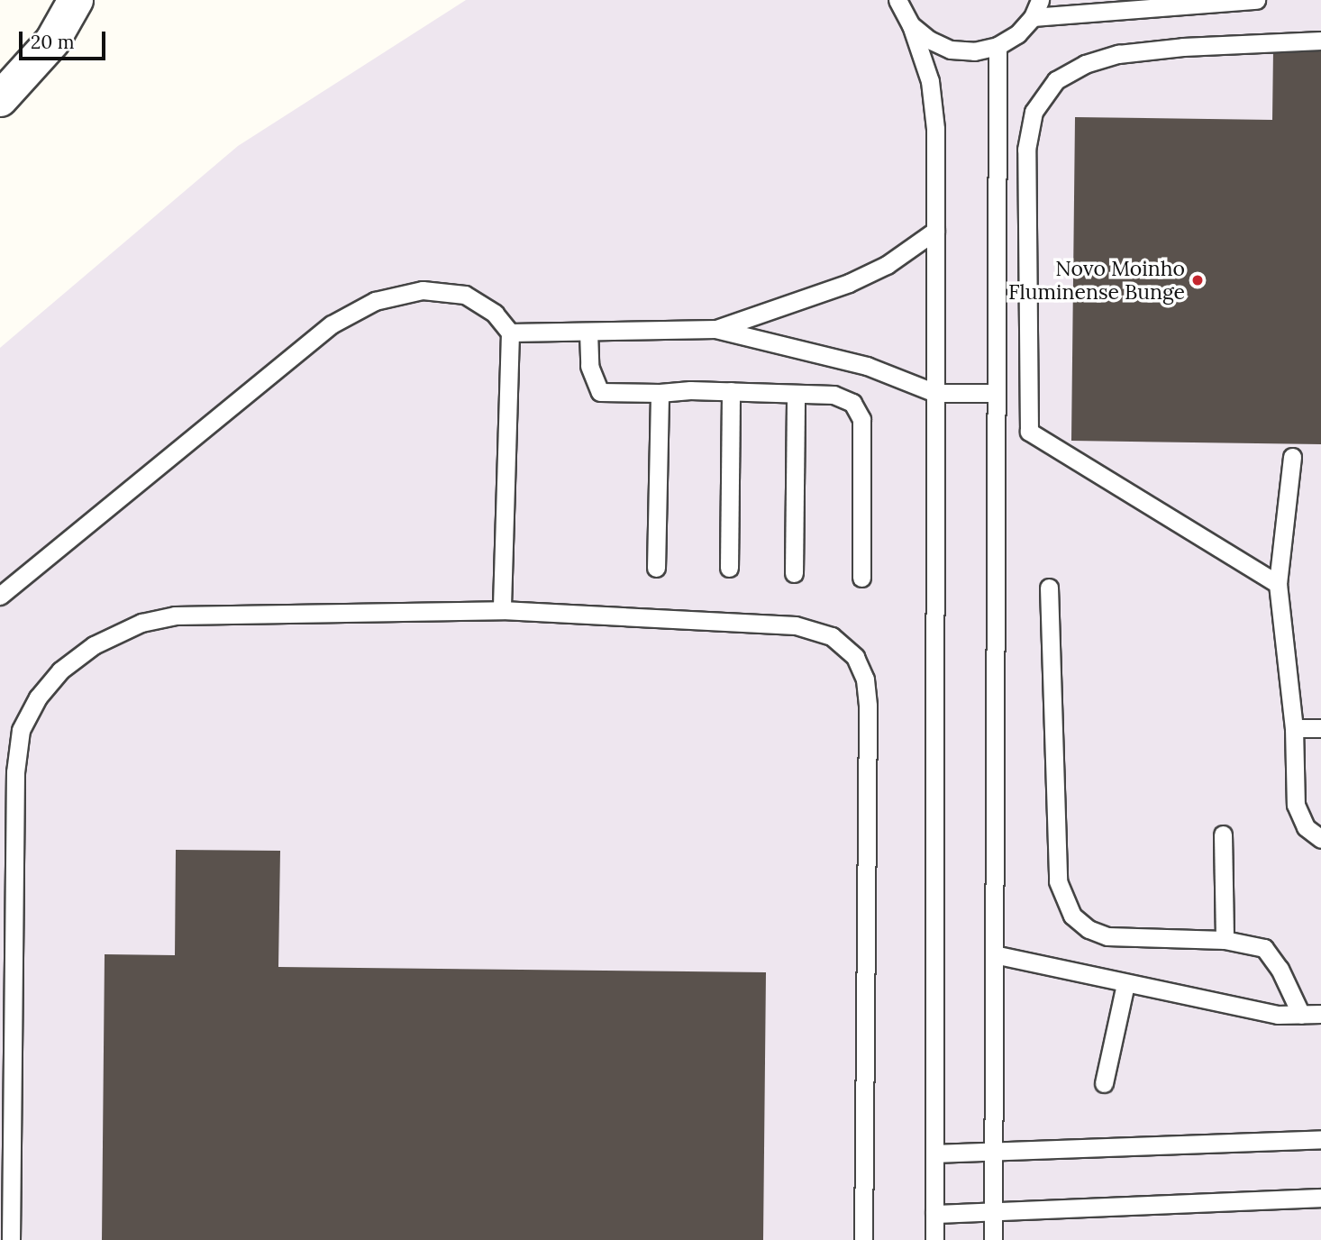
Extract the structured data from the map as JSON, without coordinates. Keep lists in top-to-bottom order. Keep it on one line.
{"places":["Novo Moinho Fluminense Bunge"],"scale_bar":"20 m"}
